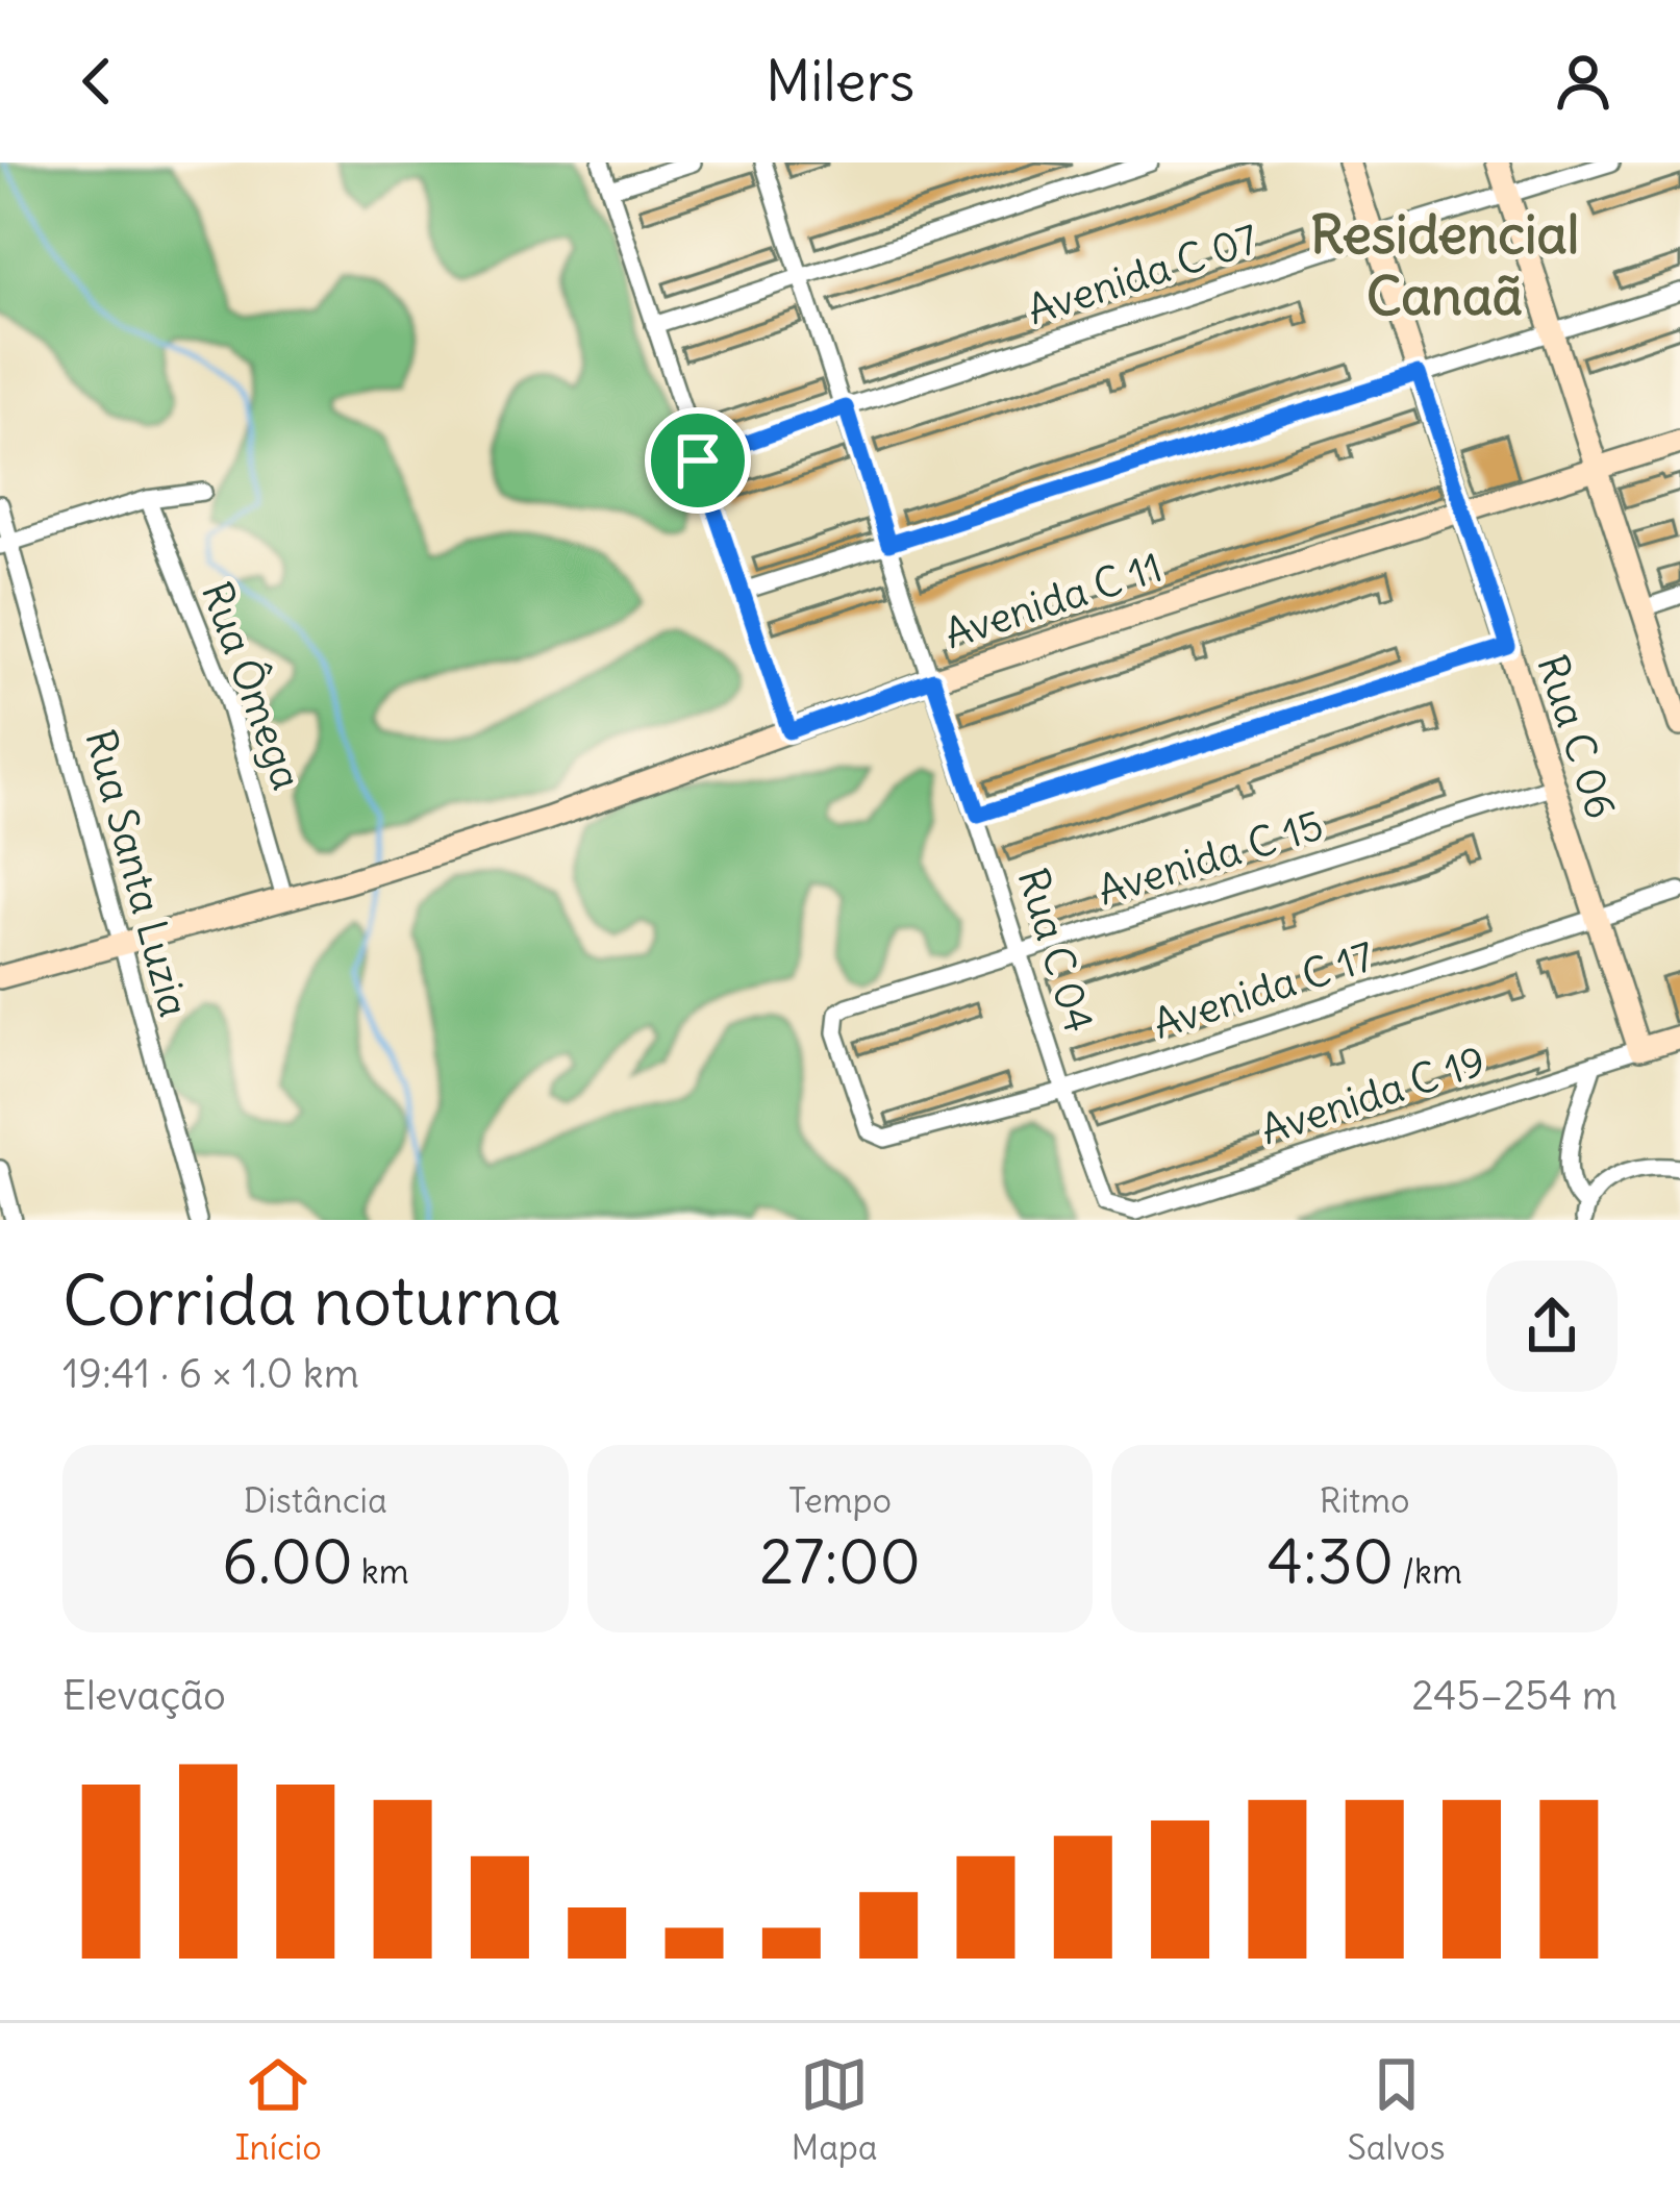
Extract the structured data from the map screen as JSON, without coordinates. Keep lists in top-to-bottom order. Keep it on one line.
{"streets":{"street":["Avenida C 07","Avenida C 11","Rua Ômega","Rua C 06","Avenida C 15","Rua Santa Luzia","Rua C 04","Avenida C 17","Avenida C 19"]},"crossings":[["Avenida C 07","Rua C 06"],["Avenida C 07","Rua C 04"],["Avenida C 11","Rua Ômega"],["Avenida C 11","Rua C 06"],["Avenida C 11","Rua Santa Luzia"],["Avenida C 11","Rua C 04"],["Rua C 06","Avenida C 15"],["Rua C 06","Avenida C 17"],["Rua C 06","Avenida C 19"],["Avenida C 15","Rua C 04"],["Avenida C 15","Avenida C 17"],["Rua C 04","Avenida C 17"],["Rua C 04","Avenida C 19"]],"districts":["Residencial Canaã"],"page":{"header":"Milers","heading":["Corrida noturna","19:41 · 6 × 1.0 km"],"stats":[["Distância","6.00 km"],["Tempo","27:00"],["Ritmo","4:30 /km"]],"chart":["Elevação","245–254 m"],"tabs":["Início","Mapa","Salvos"]}}
